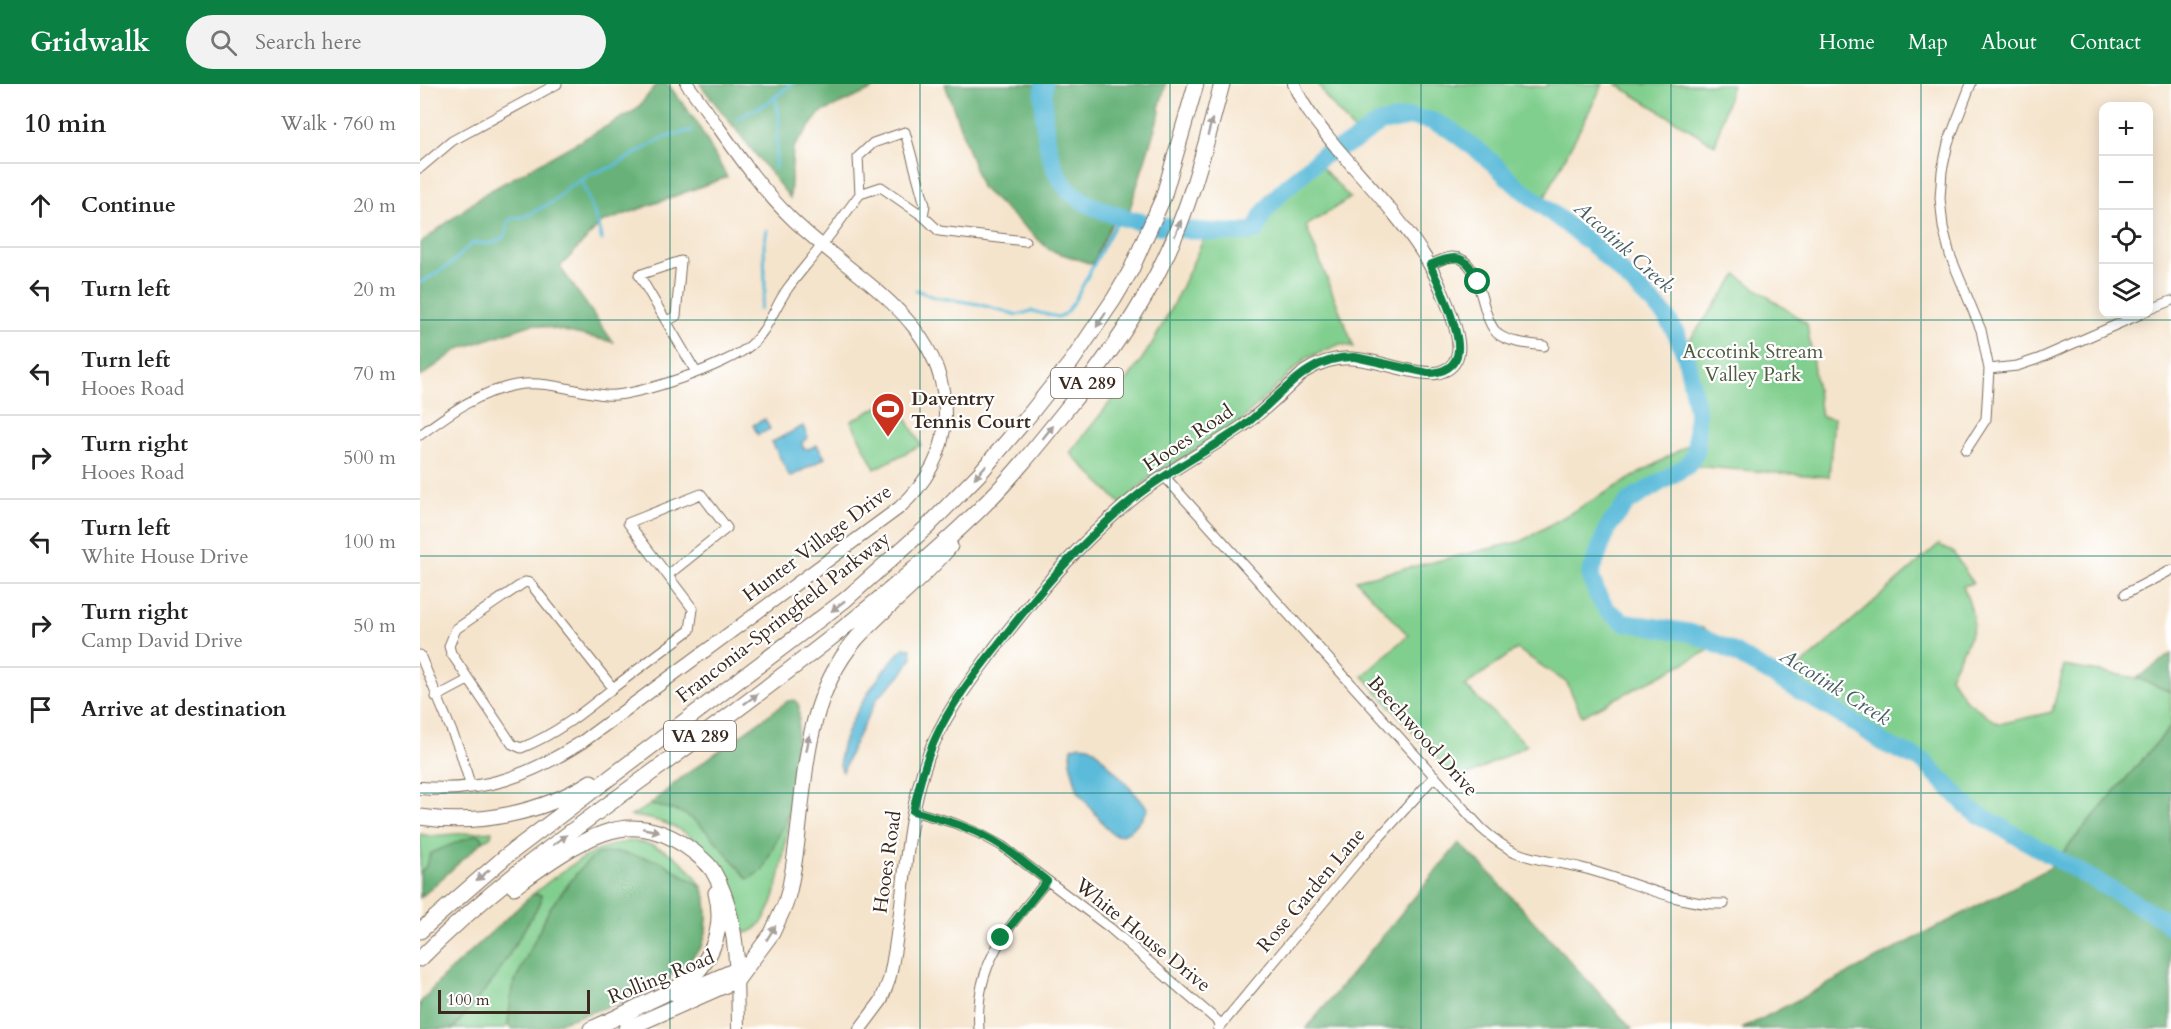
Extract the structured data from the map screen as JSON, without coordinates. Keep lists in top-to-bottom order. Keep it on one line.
{"streets":{"main road":["VA 289","Franconia-Springfield Parkway","Rolling Road"],"street":["Hooes Road","Hunter Village Drive","Beechwood Drive","Rose Garden Lane","White House Drive"]},"crossings":[["Hooes Road","Beechwood Drive"],["Hooes Road","White House Drive"],["Beechwood Drive","Rose Garden Lane"],["Rose Garden Lane","White House Drive"]],"water":["Accotink Creek"],"parks":["Accotink Stream Valley Park"],"places":{"sports":["Daventry Tennis Court"]},"scale_bar":"100 m","page":{"header":"Gridwalk","search":"Search here","nav":["Home","Map","About","Contact"],"heading":["10 min","Walk · 760 m"],"map_buttons":["+","−"],"list":[["Continue","20 m"],["Turn left","20 m"],["Turn left","Hooes Road","70 m"],["Turn right","Hooes Road","500 m"],["Turn left","White House Drive","100 m"],["Turn right","Camp David Drive","50 m"],"Arrive at destination"],"scale":"100 m"}}
